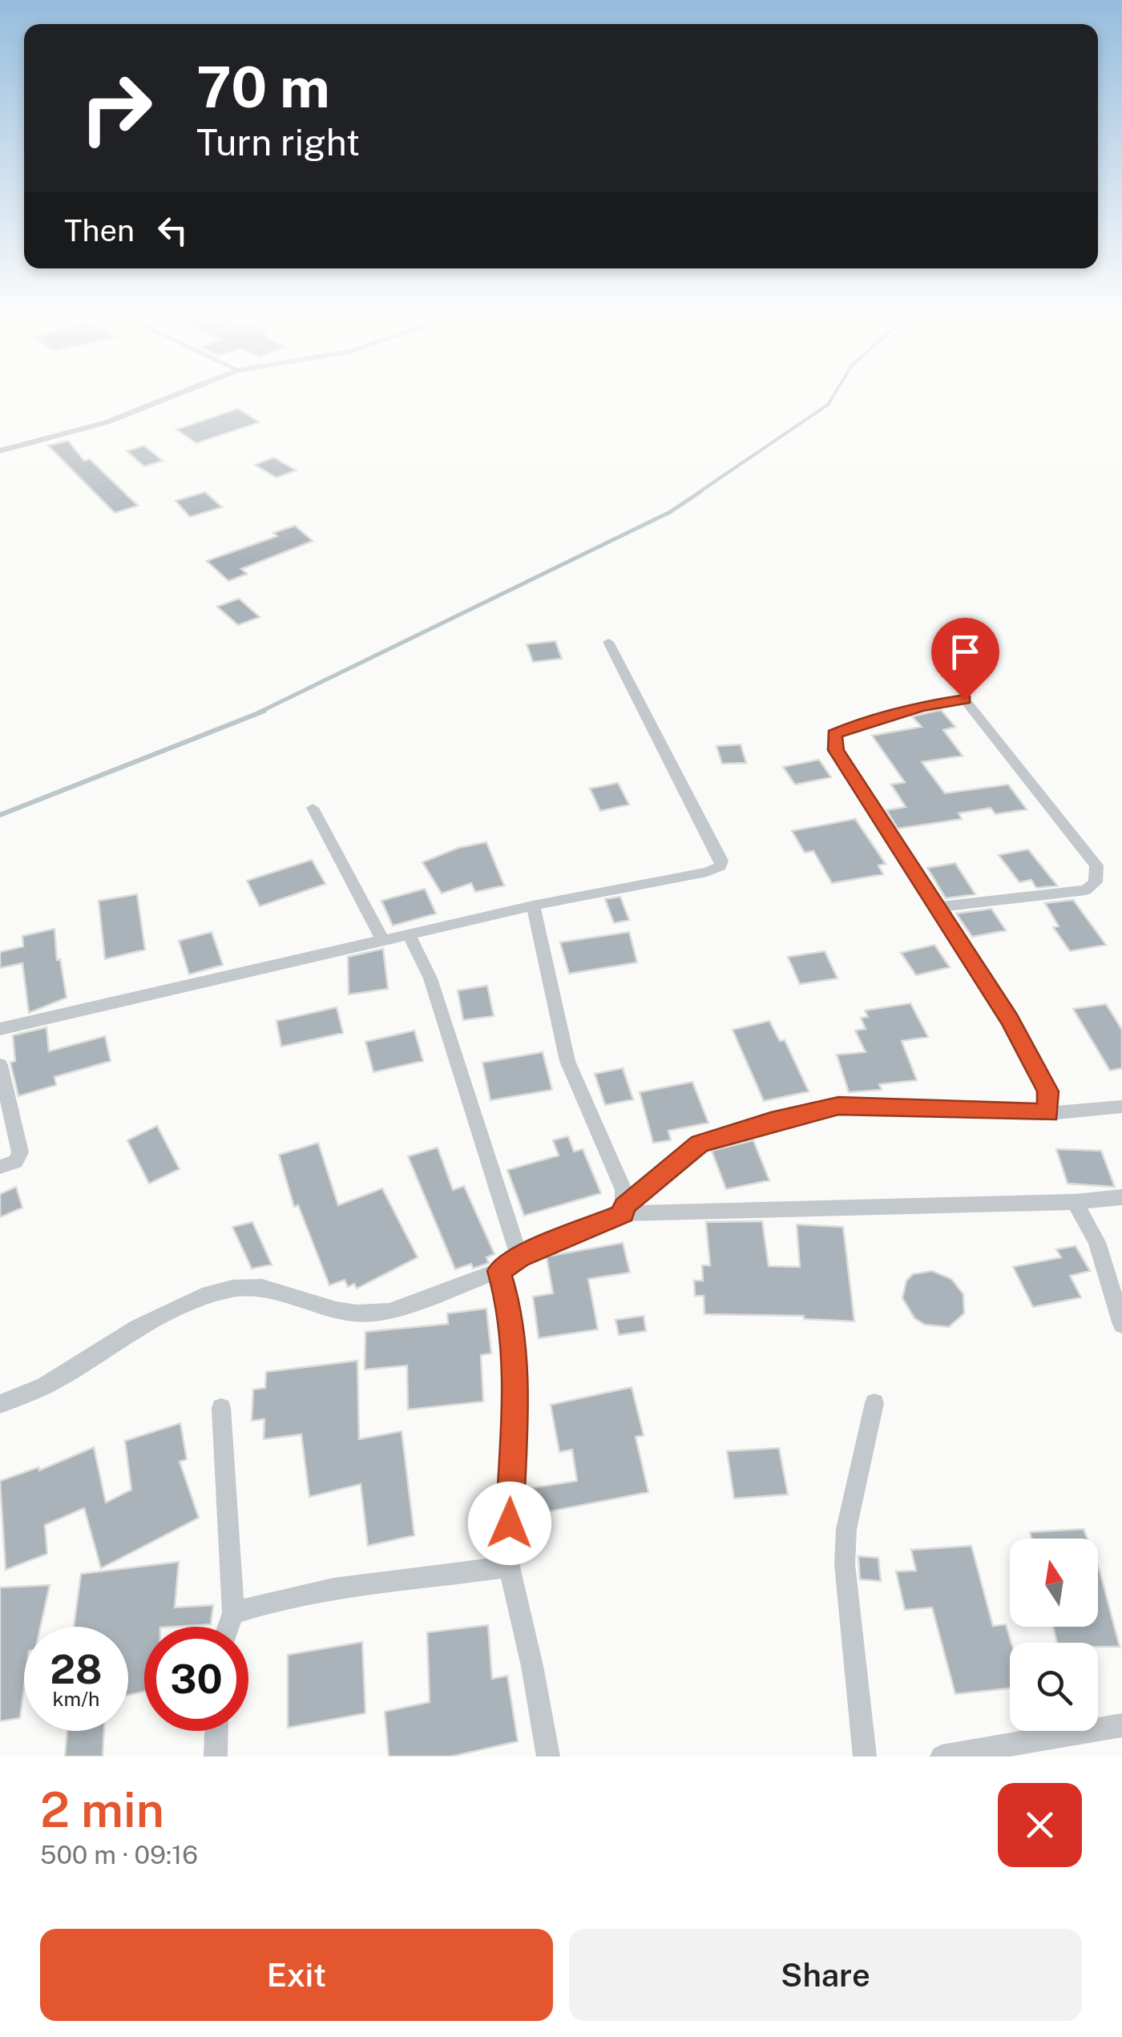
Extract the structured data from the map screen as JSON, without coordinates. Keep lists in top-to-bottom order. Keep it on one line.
{"north":"top","page":{"turn":["70 m","Turn right"],"then":"Then","speed":"28 km/h","limit":"30","heading":["2 min","500 m · 09:16"],"buttons":["Exit","Share"]}}
